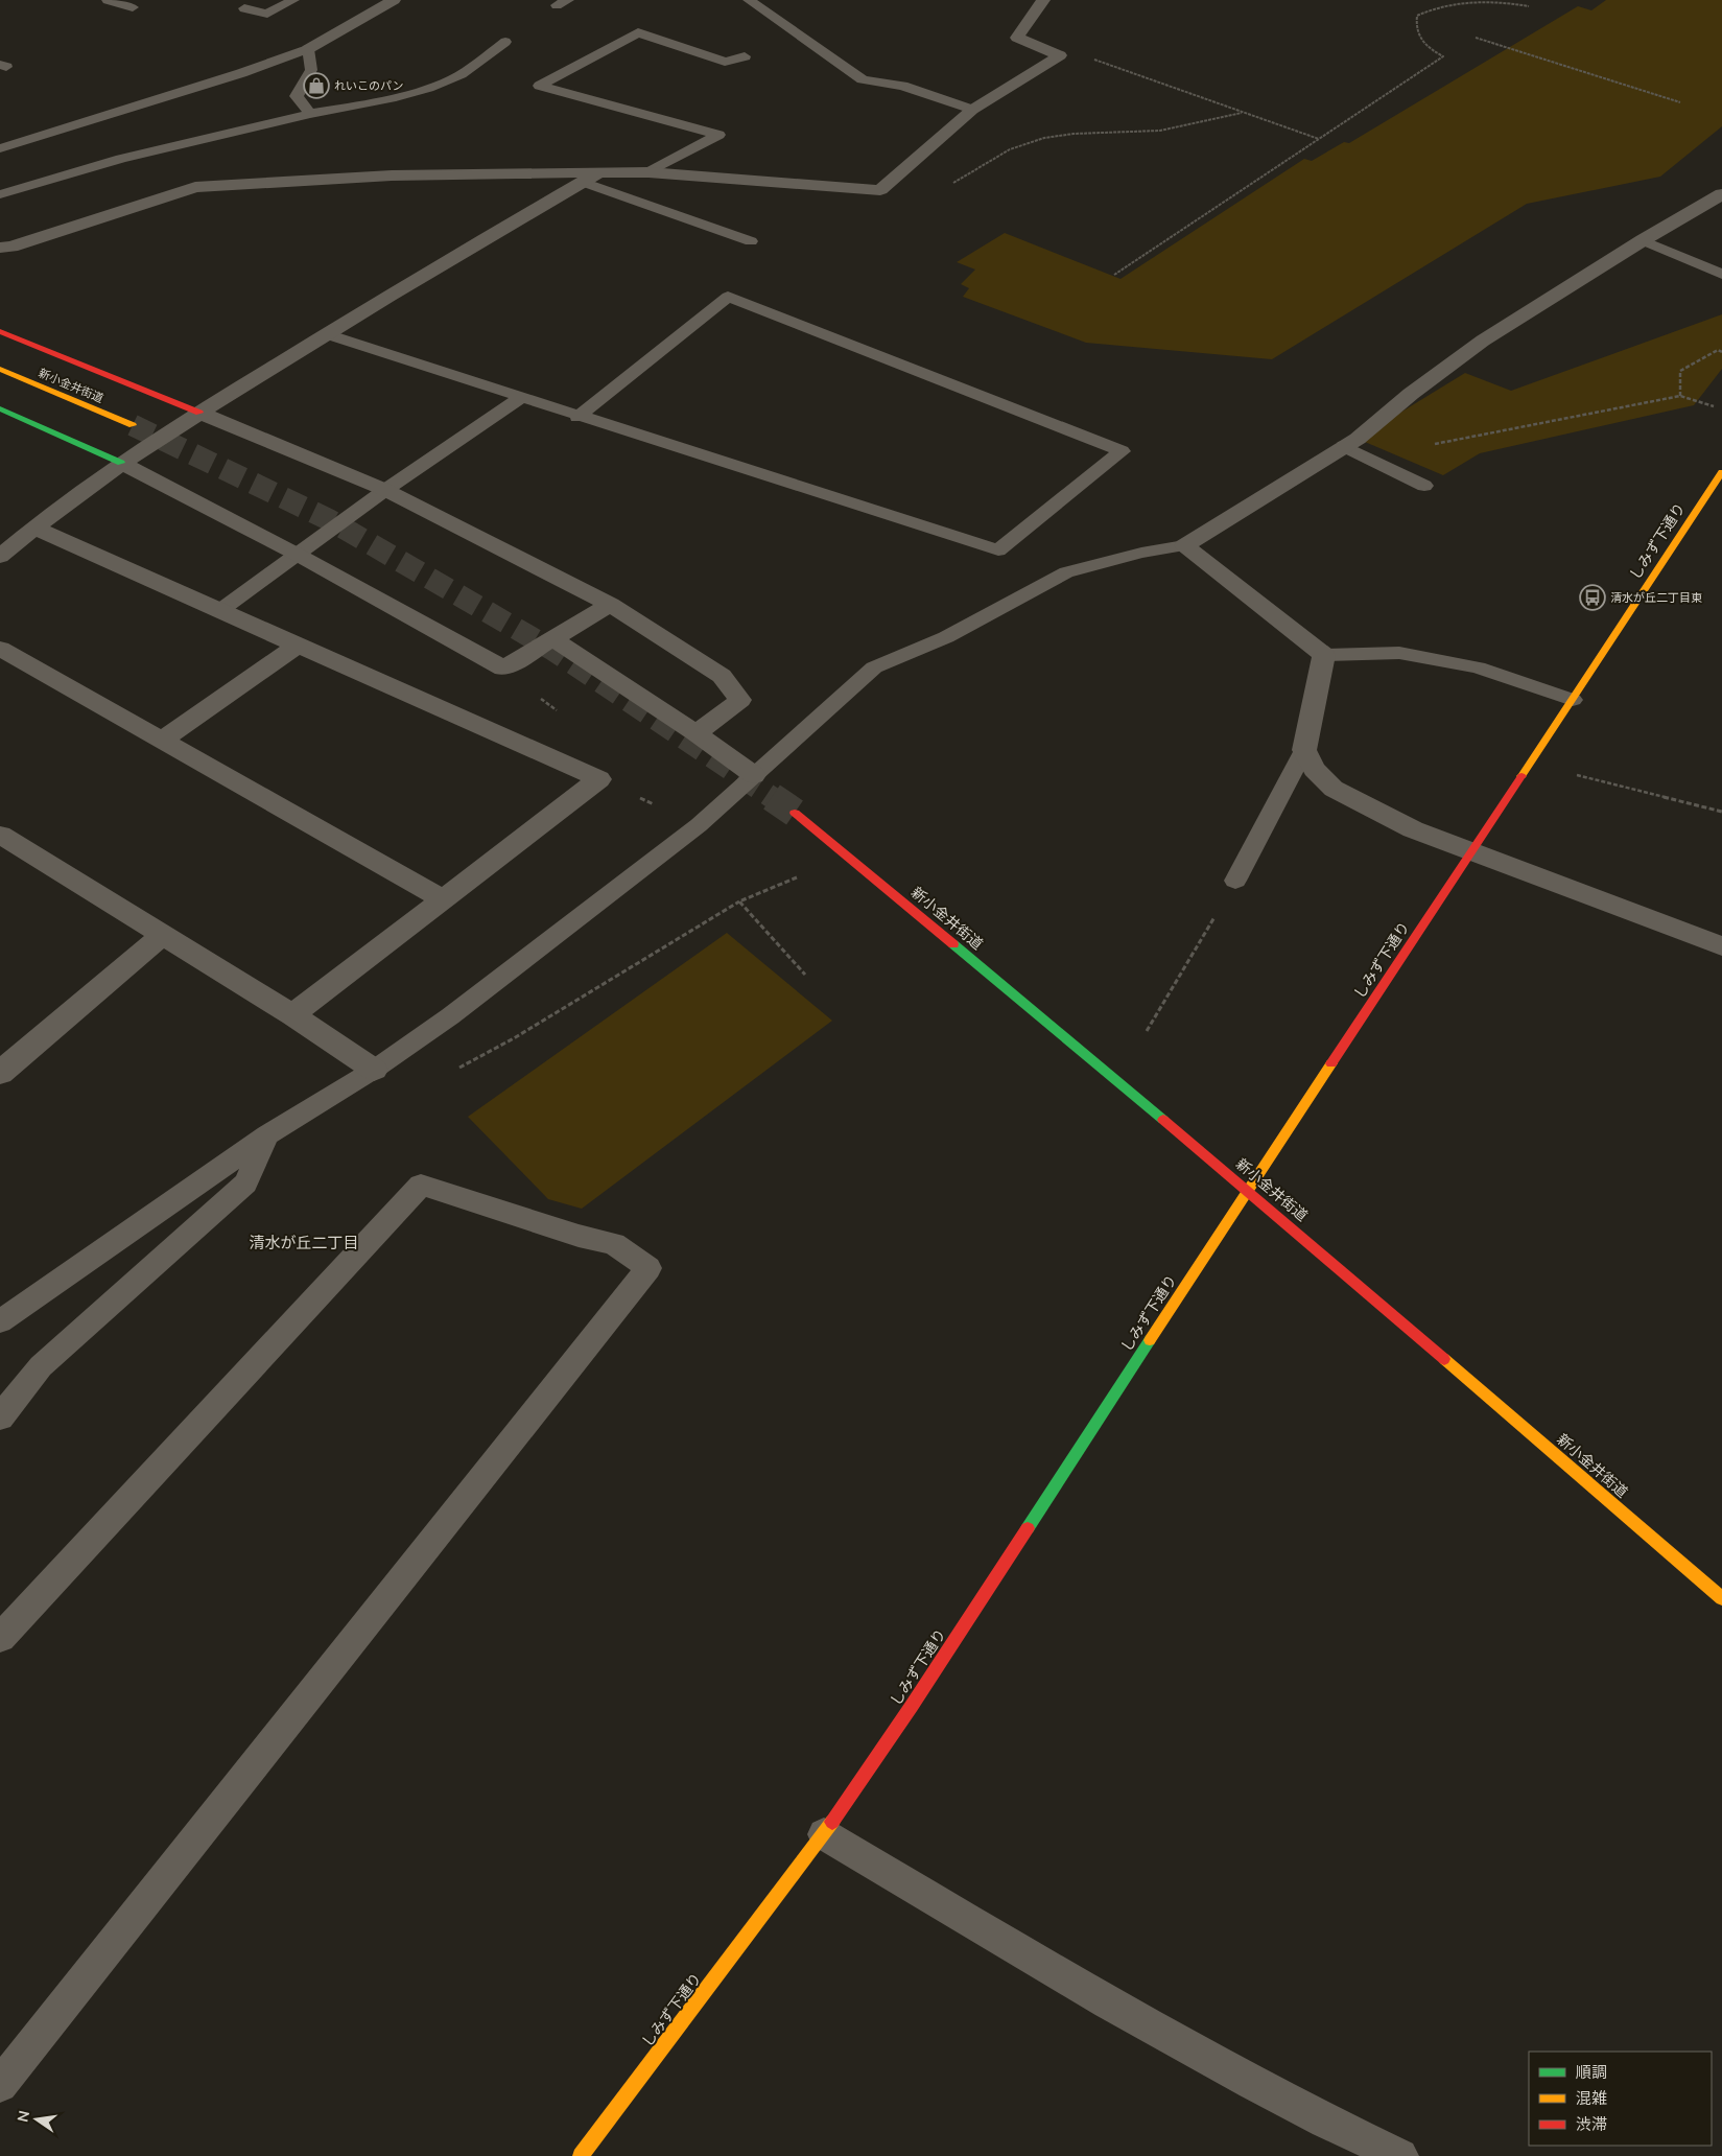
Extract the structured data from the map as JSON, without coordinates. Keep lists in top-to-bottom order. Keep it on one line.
{"streets":{"street":["新小金井街道","しみず下通り"]},"crossings":[["新小金井街道","しみず下通り"]],"districts":["清水が丘二丁目"],"places":{"shop":["れいこのパン"],"bus stop":["清水が丘二丁目東"]},"legend":["順調","混雑","渋滞"],"north":"left"}
